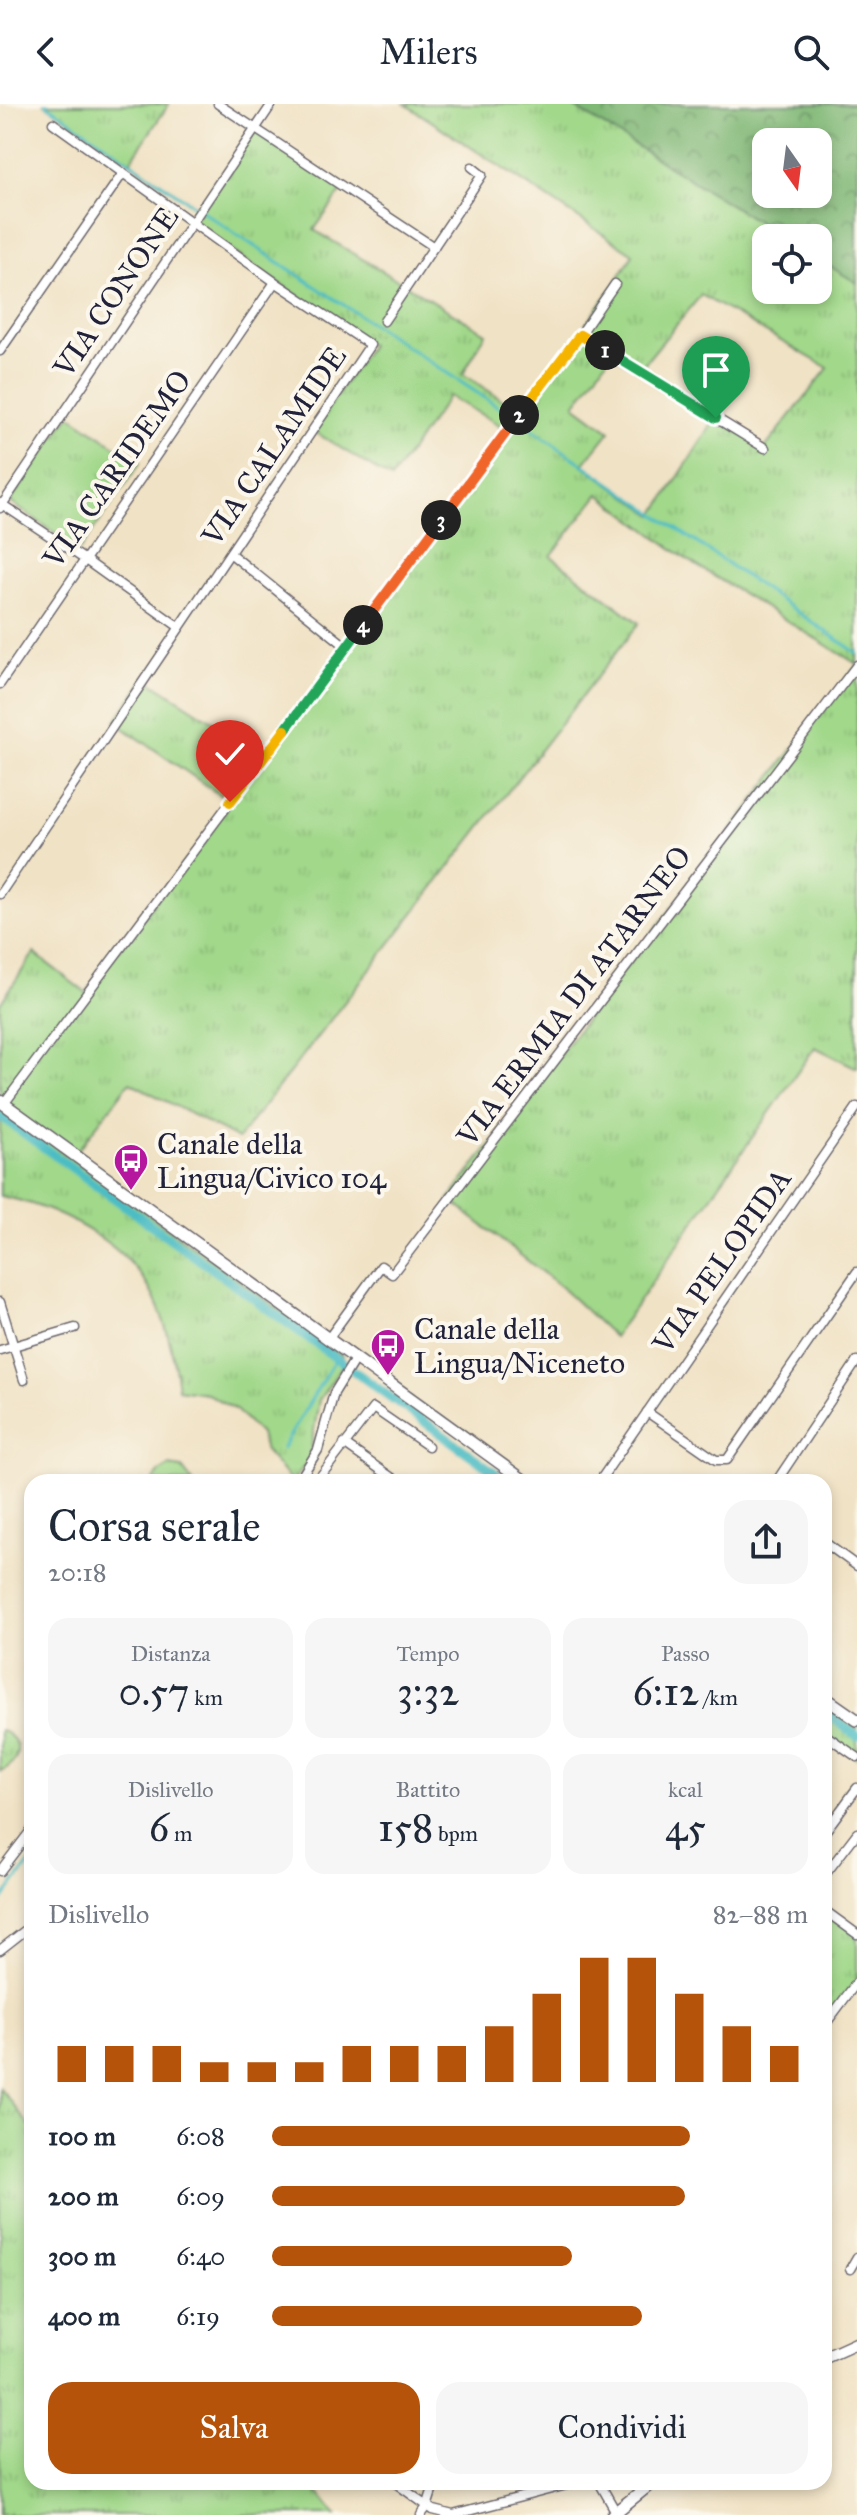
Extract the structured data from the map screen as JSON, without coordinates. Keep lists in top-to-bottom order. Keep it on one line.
{"streets":{"street":["VIA CONONE","VIA CALAMIDE","VIA CARIDEMO","VIA ERMIA DI ATARNEO","VIA PELOPIDA"]},"crossings":[["VIA CONONE","VIA CALAMIDE"],["VIA CALAMIDE","VIA CARIDEMO"]],"places":{"bus stop":["Canale della Lingua/Civico 104","Canale della Lingua/Niceneto"]},"north":"bottom","page":{"header":"Milers","pins":["1","2","3","4"],"heading":["Corsa serale","20:18"],"stats":[["Distanza","0.57 km"],["Tempo","3:32"],["Passo","6:12 /km"],["Dislivello","6 m"],["Battito","158 bpm"],["kcal","45"]],"chart":["Dislivello","82–88 m"],"list":[{"name":"100 m","note":"6:08"},{"name":"200 m","note":"6:09"},{"name":"300 m","note":"6:40"},{"name":"400 m","note":"6:19"}],"buttons":["Salva","Condividi"]}}
